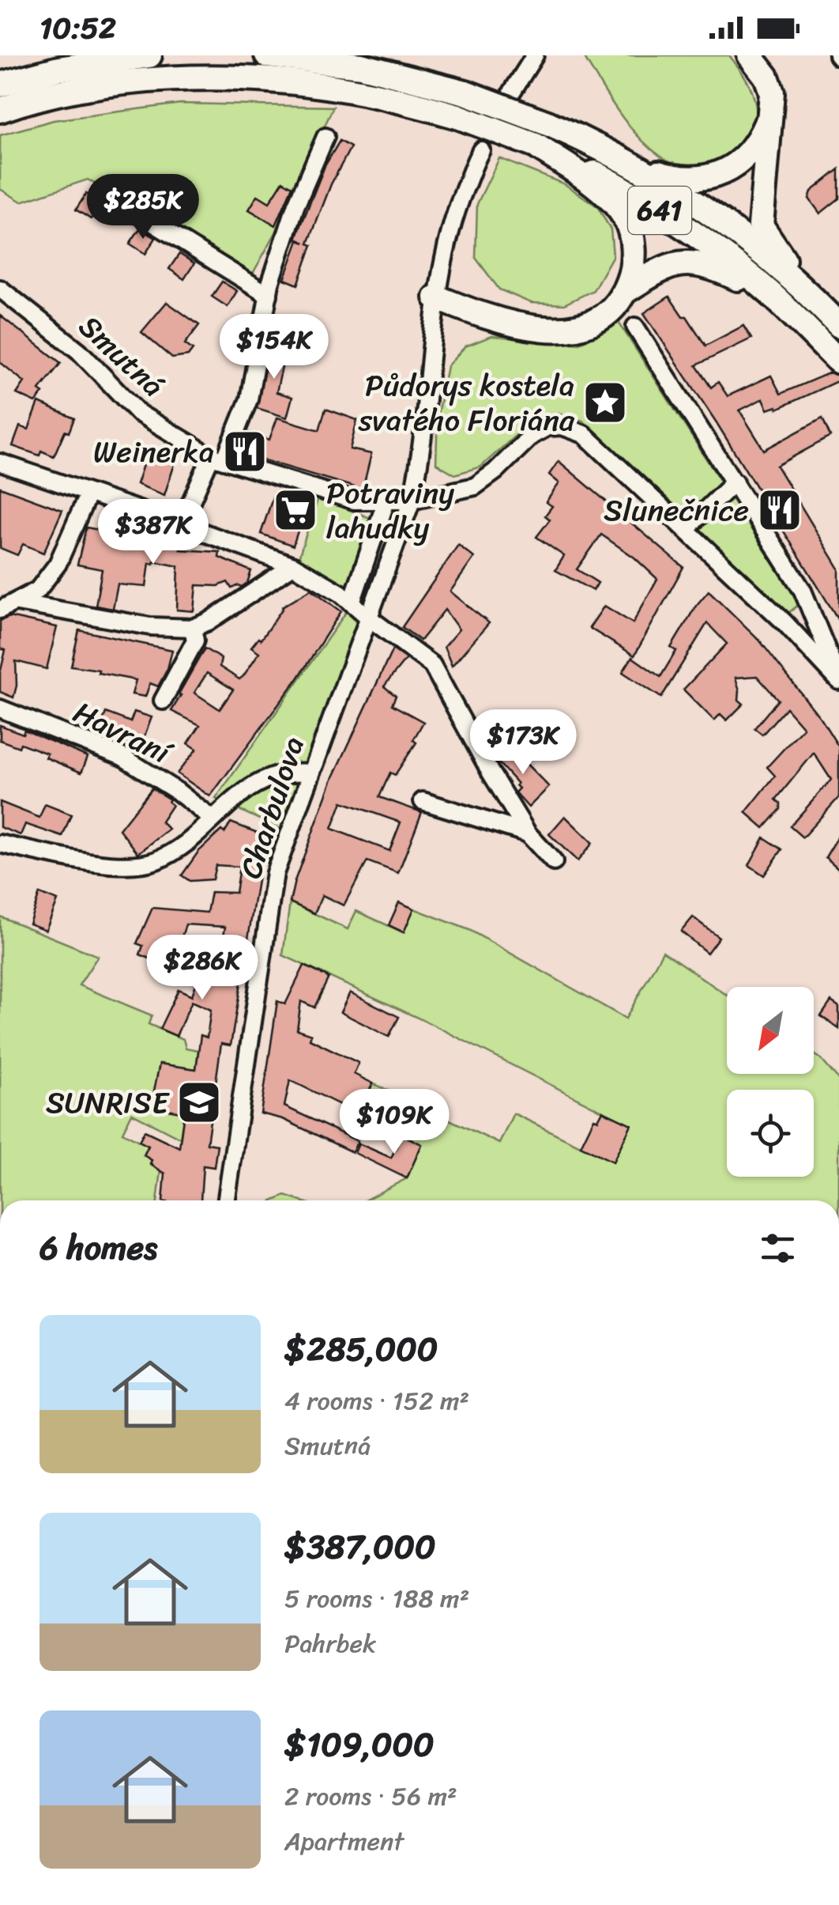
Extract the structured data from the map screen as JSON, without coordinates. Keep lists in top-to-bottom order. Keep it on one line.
{"streets":{"highway":["641"],"street":["Smutná","Havraní","Charbulova"]},"crossings":[["Smutná","Charbulova"]],"places":{"place":["Půdorys kostela svatého Floriána"],"restaurant":["Weinerka","Slunečnice"],"supermarket":["Potraviny lahudky"],"school or university":["SUNRISE"]},"north":"bottom left","page":{"status":"10:52","price":["$285K","$154K","$387K","$173K","$286K","$109K"],"heading":"6 homes","list":[{"name":"$285,000","note":"4 rooms · 152 m² · Smutná"},{"name":"$387,000","note":"5 rooms · 188 m² · Pahrbek"},{"name":"$109,000","note":"2 rooms · 56 m² · Apartment"}]}}
